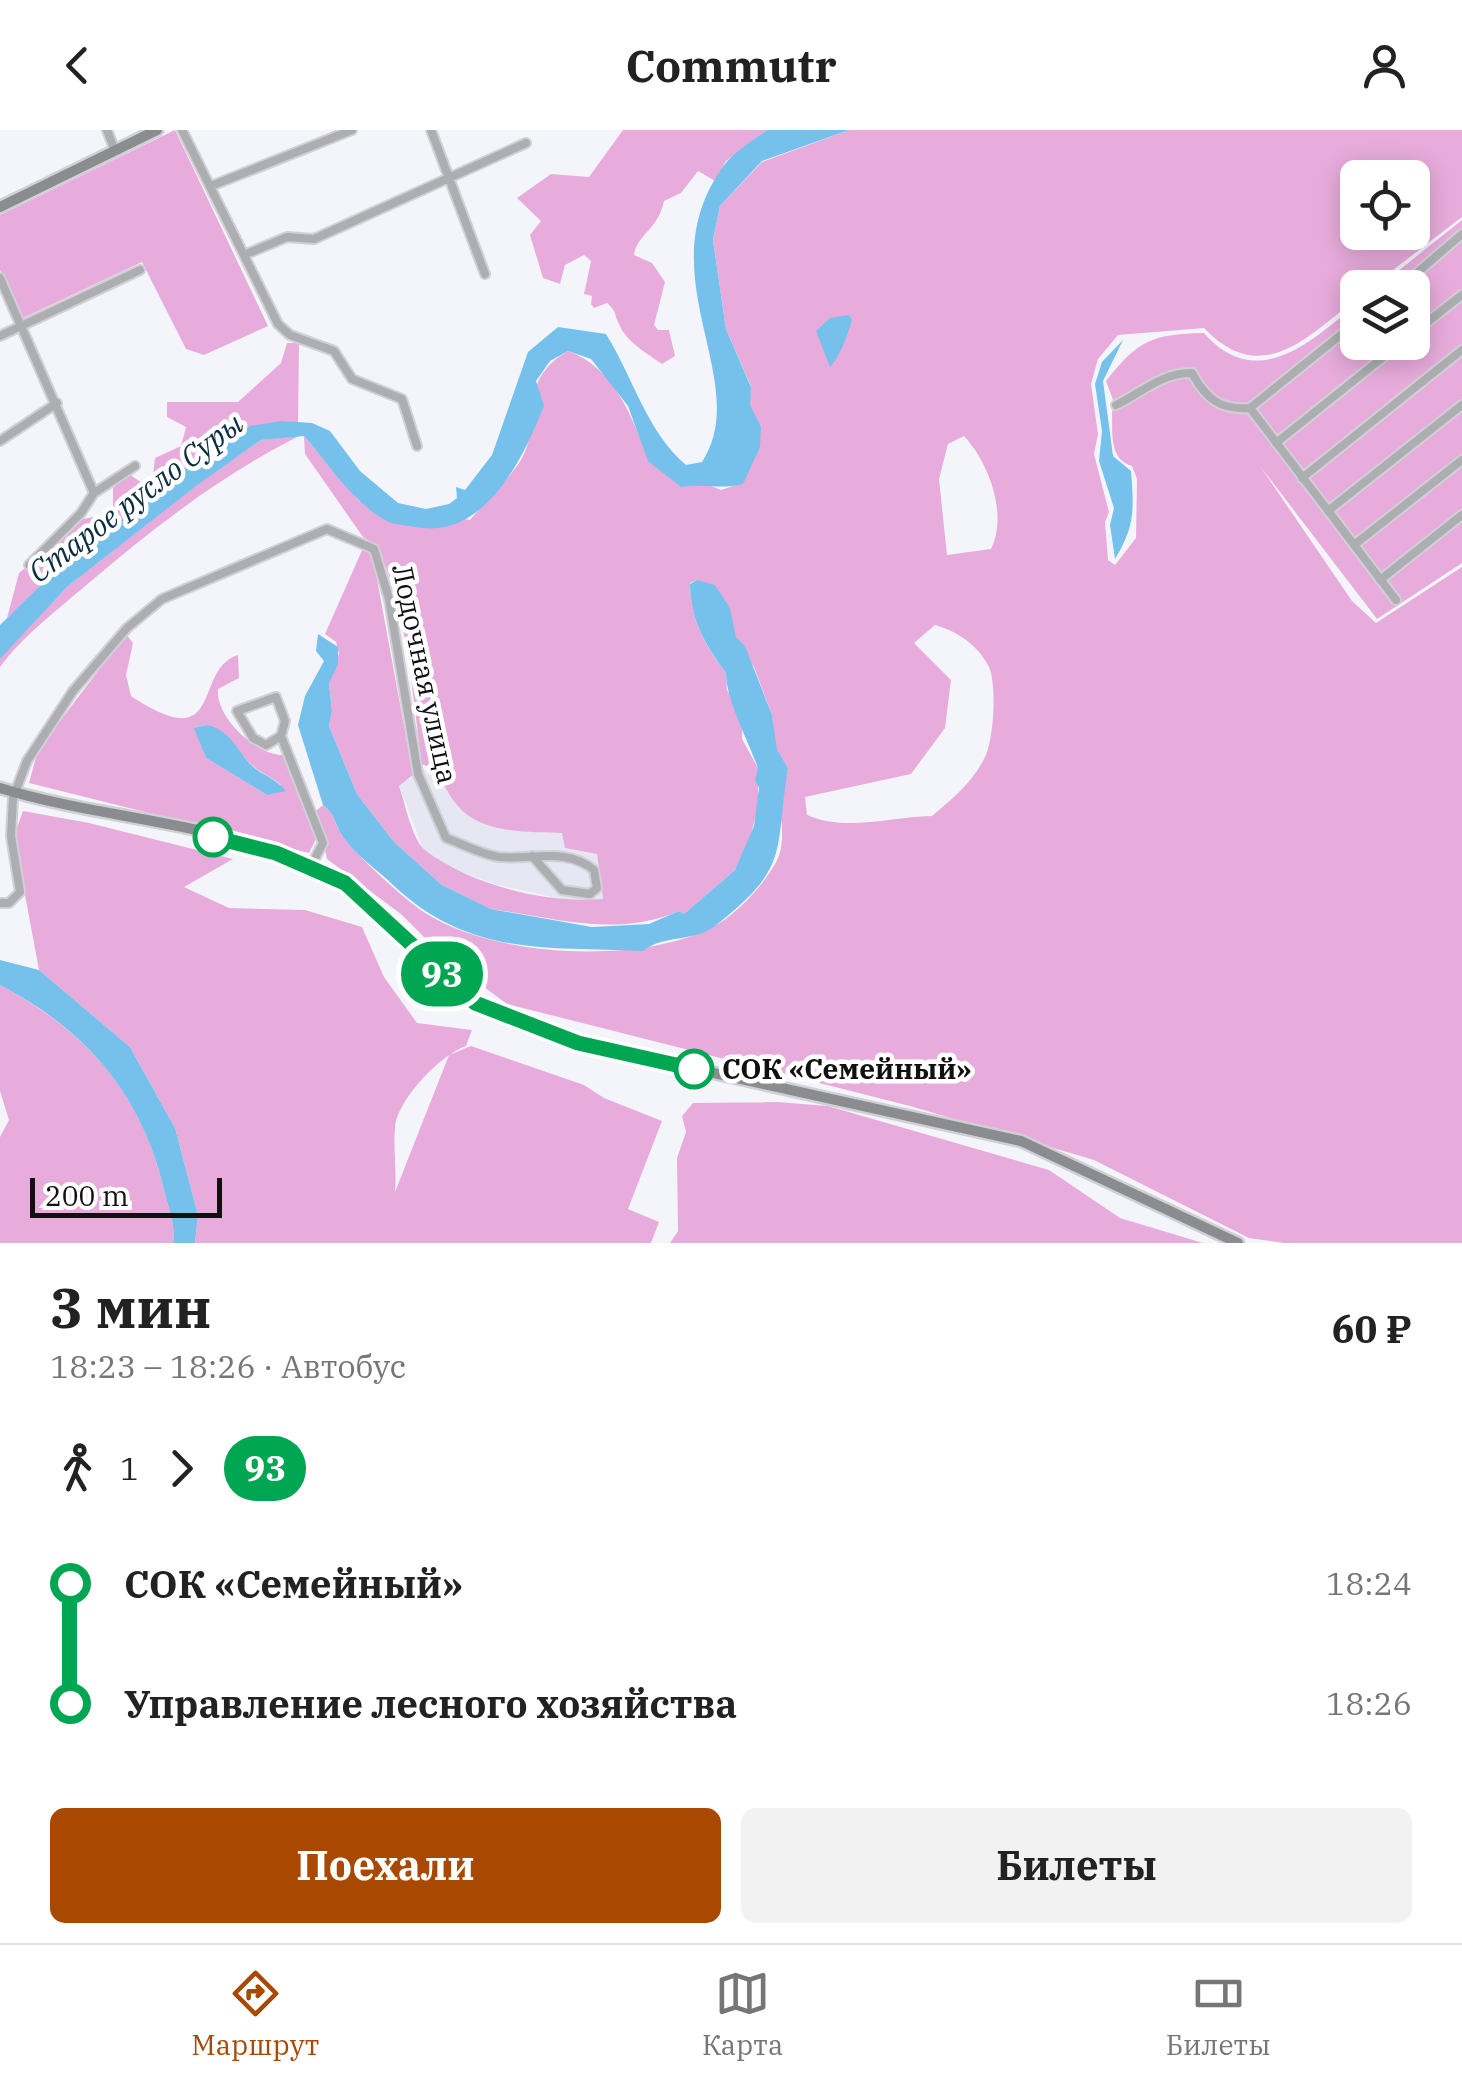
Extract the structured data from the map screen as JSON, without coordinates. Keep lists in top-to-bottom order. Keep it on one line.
{"streets":{"street":["Лодочная улица"]},"water":["Старое русло Суры"],"places":["СОК «Семейный»"],"lines":["bus line 93"],"scale_bar":"200 m","page":{"header":"Commutr","on_map":"93","scale":"200 m","heading":["3 мин","18:23 – 18:26 · Автобус","60 ₽"],"legs":["1","93"],"list":[{"name":"СОК «Семейный»","value":"18:24"},{"name":"Управление лесного хозяйства","value":"18:26"}],"buttons":["Поехали","Билеты"],"tabs":["Маршрут","Карта","Билеты"]}}
